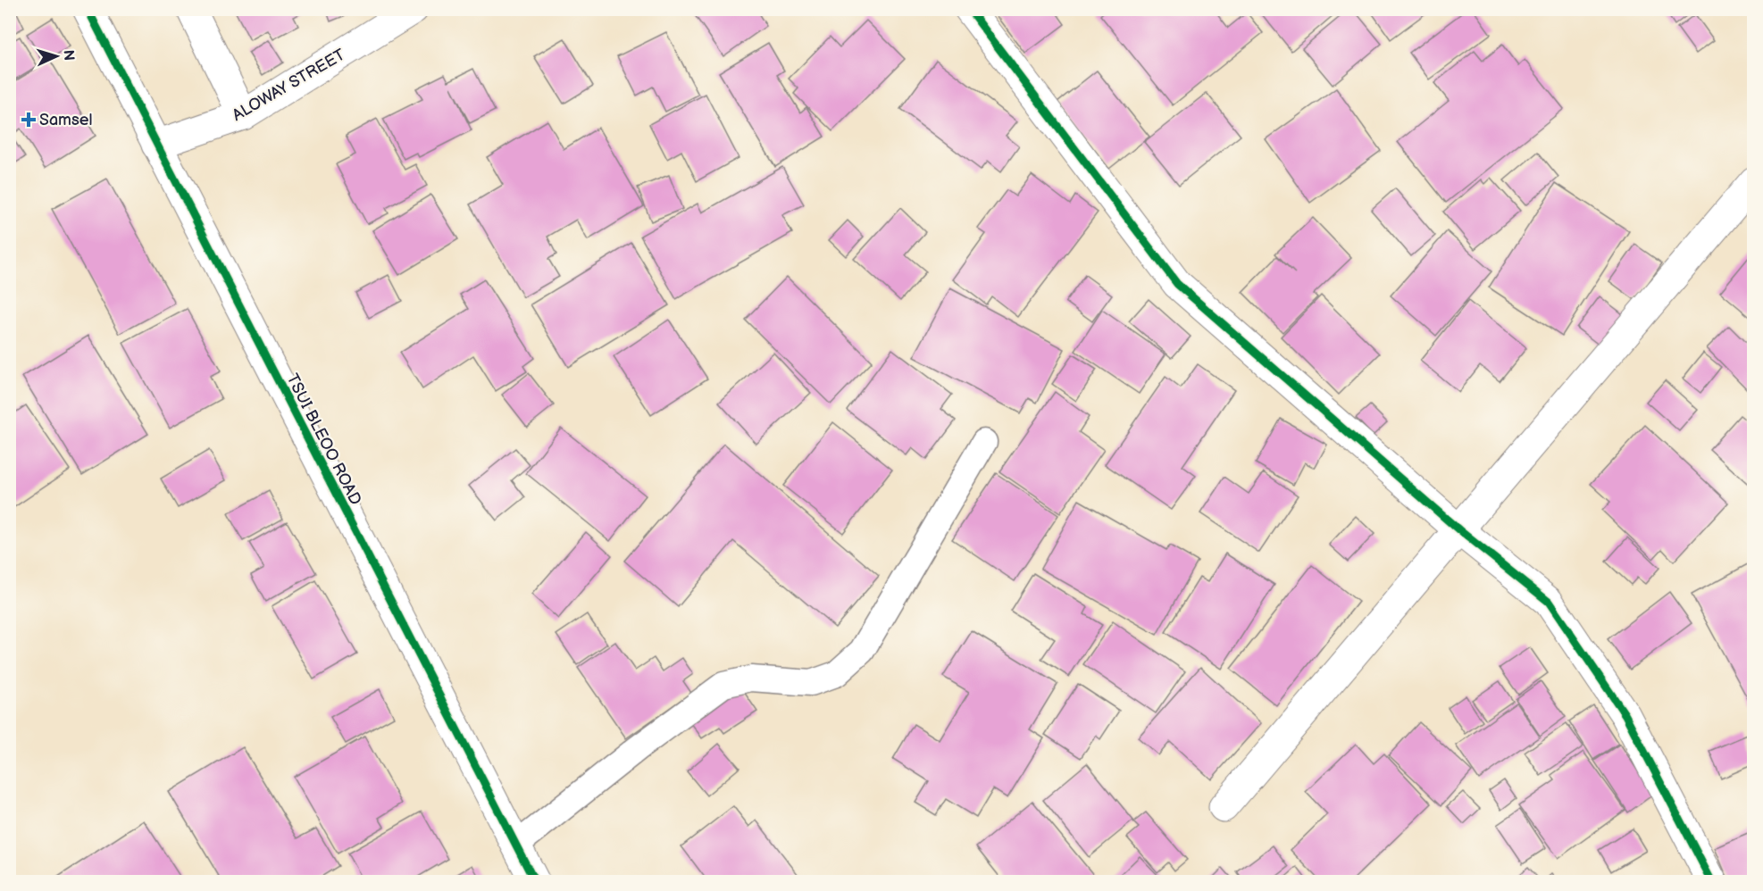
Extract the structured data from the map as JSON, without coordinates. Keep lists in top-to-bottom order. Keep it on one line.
{"streets":{"street":["ALOWAY STREET","TSUI BLEOO ROAD"]},"crossings":[["ALOWAY STREET","TSUI BLEOO ROAD"]],"places":{"health":["Samsel"]},"north":"right"}
